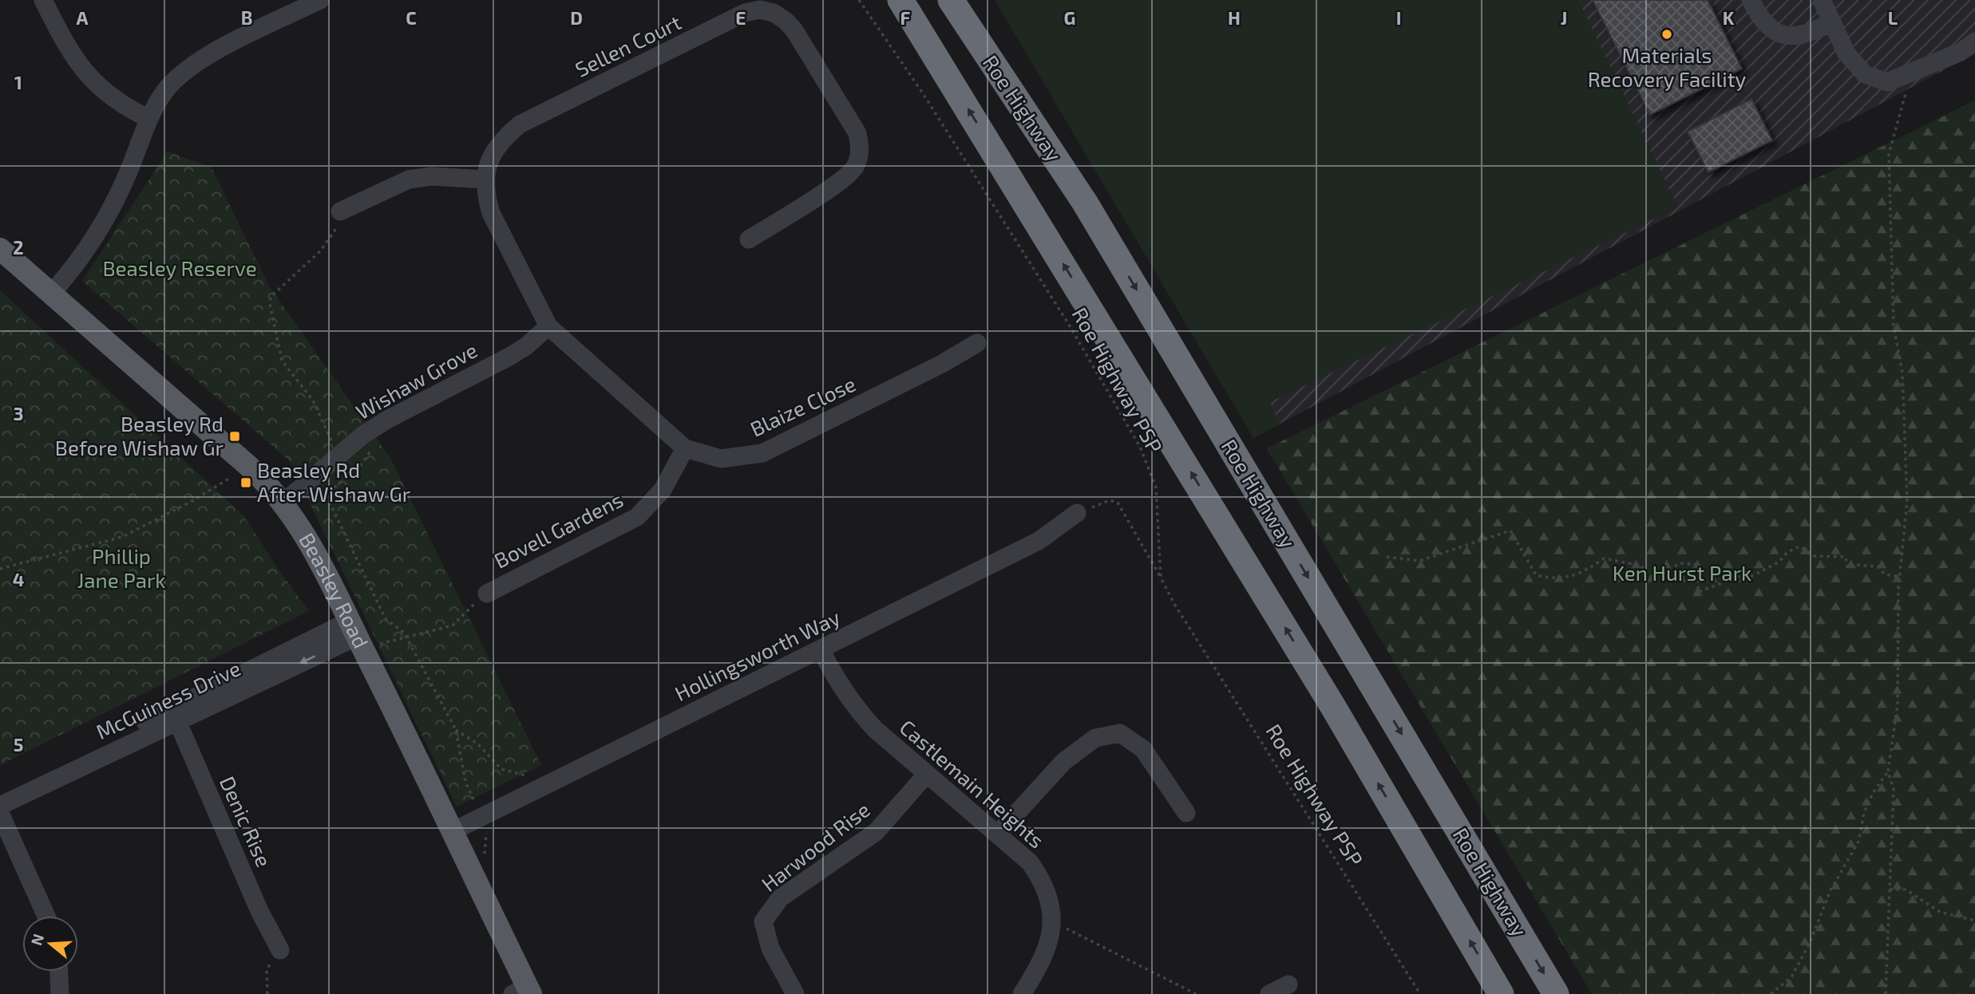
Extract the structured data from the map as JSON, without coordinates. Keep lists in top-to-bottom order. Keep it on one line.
{"streets":{"highway":["Roe Highway"],"main road":["Beasley Road"],"street":["Sellen Court","Wishaw Grove","Blaize Close","Bovell Gardens","Hollingsworth Way","McGuiness Drive","Castlemain Heights","Denic Rise","Harwood Rise"],"path":["Roe Highway PSP"]},"crossings":[["Sellen Court","Wishaw Grove"],["Sellen Court","Blaize Close"],["Wishaw Grove","Blaize Close"],["Wishaw Grove","Beasley Road"],["Blaize Close","Bovell Gardens"],["Beasley Road","Hollingsworth Way"],["Beasley Road","McGuiness Drive"],["Hollingsworth Way","Castlemain Heights"],["McGuiness Drive","Denic Rise"],["Castlemain Heights","Harwood Rise"]],"parks":["Beasley Reserve","Phillip Jane Park","Ken Hurst Park"],"places":{"other":["Materials Recovery Facility"],"transit":["Beasley Rd Before Wishaw Gr","Beasley Rd After Wishaw Gr"]},"north":"left","grid":{"columns":["A","B","C","D","E","F","G","H","I","J","K","L"],"rows":["1","2","3","4","5"]}}
